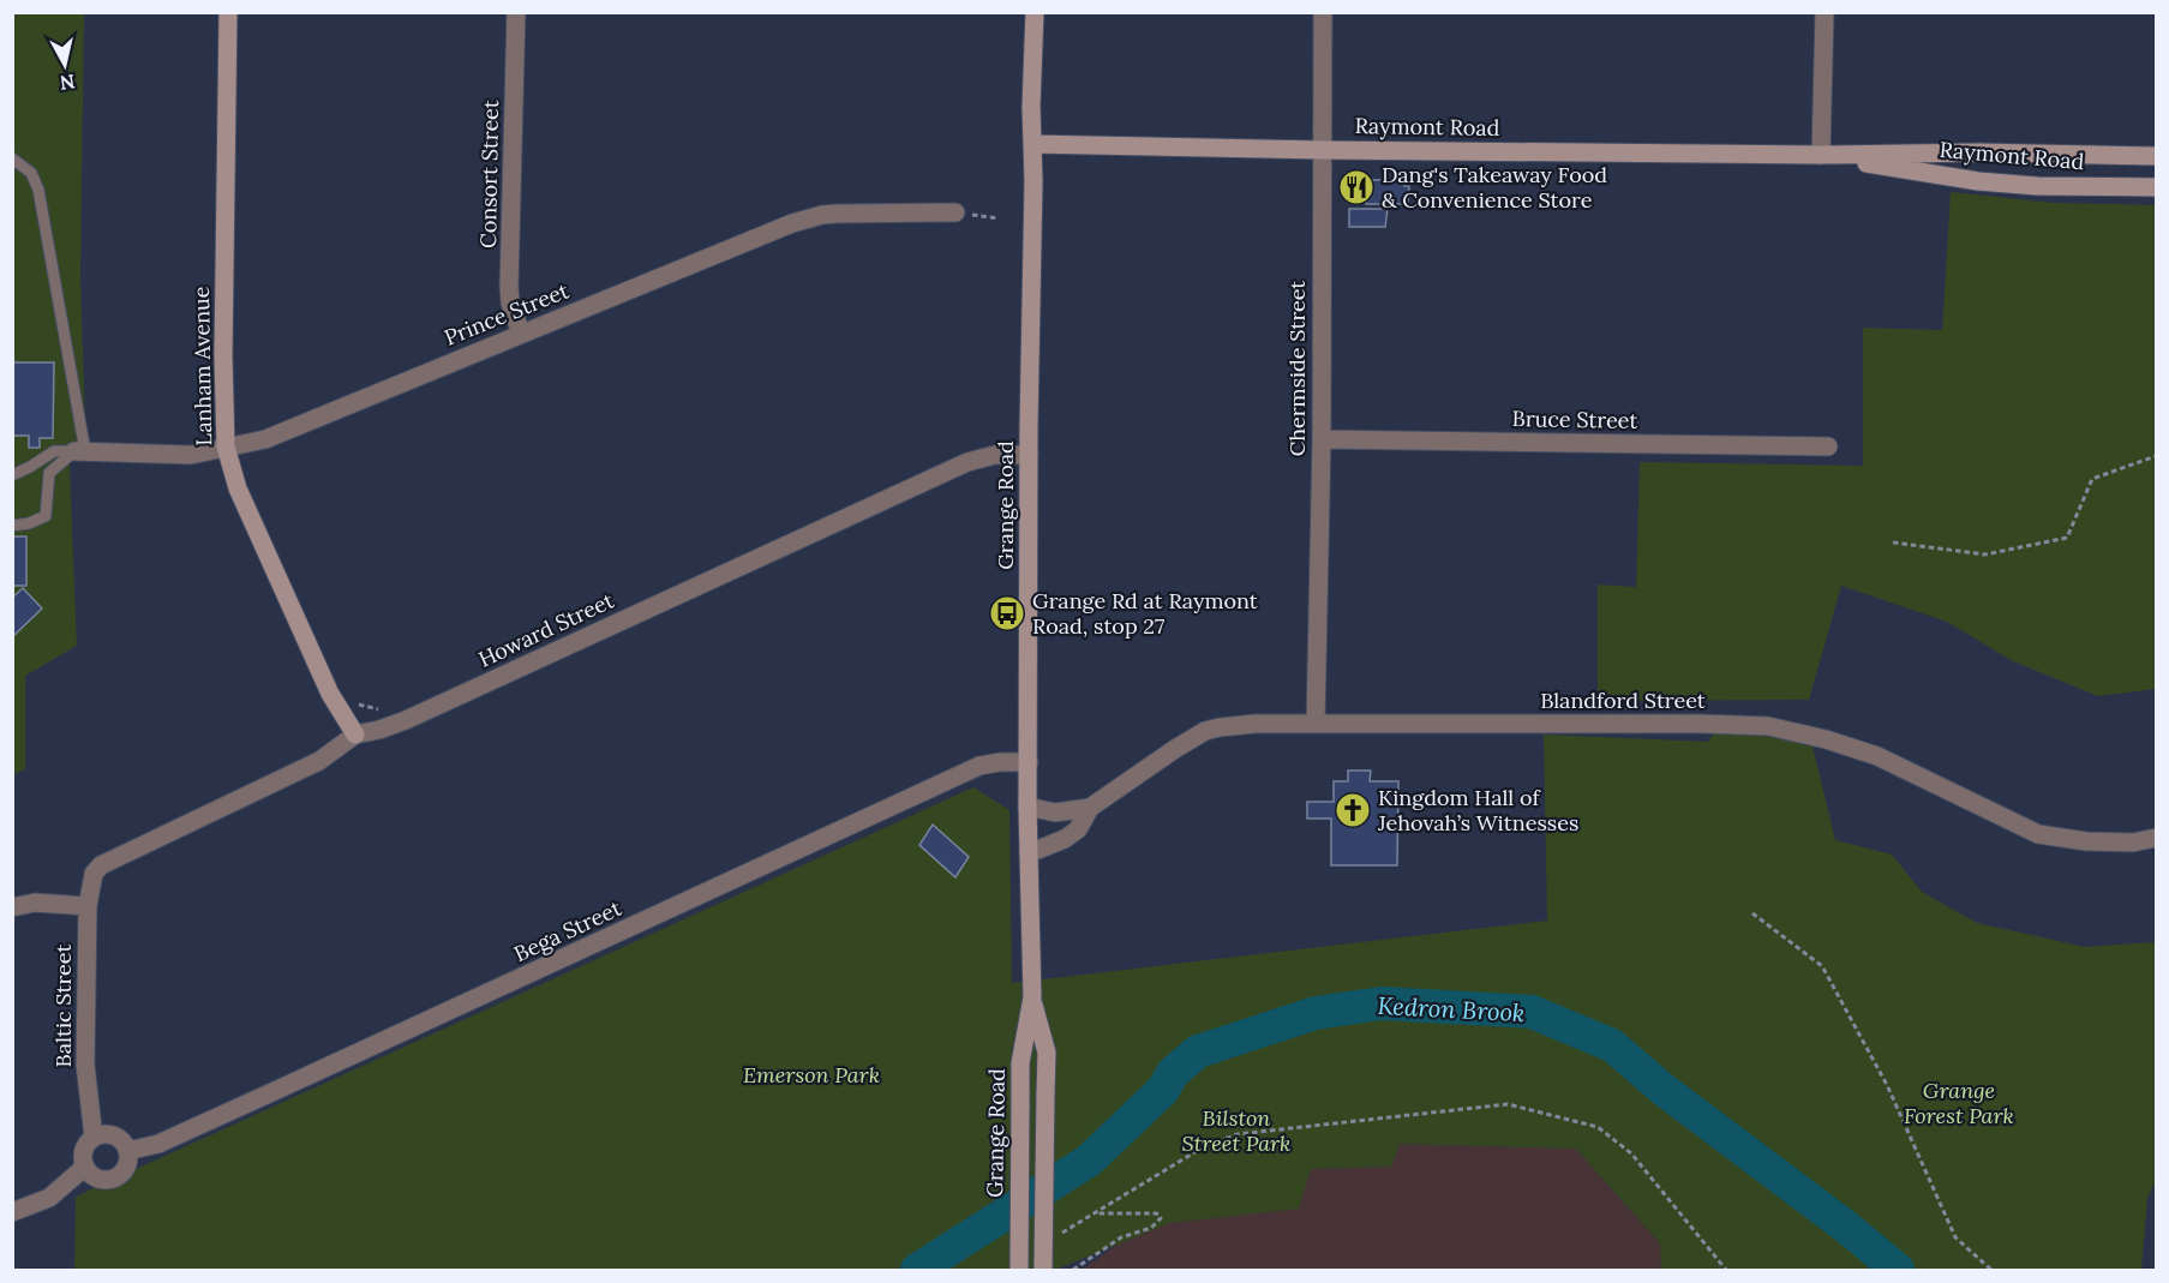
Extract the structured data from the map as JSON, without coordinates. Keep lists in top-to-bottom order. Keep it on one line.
{"streets":{"main road":["Raymont Road","Lanham Avenue","Grange Road"],"street":["Consort Street","Prince Street","Chermside Street","Bruce Street","Howard Street","Blandford Street","Bega Street","Baltic Street"]},"crossings":[["Raymont Road","Chermside Street"],["Raymont Road","Grange Road"],["Consort Street","Prince Street"],["Prince Street","Lanham Avenue"],["Lanham Avenue","Howard Street"],["Chermside Street","Bruce Street"],["Chermside Street","Blandford Street"],["Grange Road","Howard Street"],["Grange Road","Blandford Street"],["Grange Road","Bega Street"],["Howard Street","Baltic Street"],["Bega Street","Baltic Street"]],"water":["Kedron Brook"],"parks":["Emerson Park","Grange Forest Park","Bilston Street Park"],"places":{"restaurant":["Dang's Takeaway Food & Convenience Store"],"bus stop":["Grange Rd at Raymont Road, stop 27"],"church":["Kingdom Hall of Jehovah’s Witnesses"]},"north":"bottom"}
